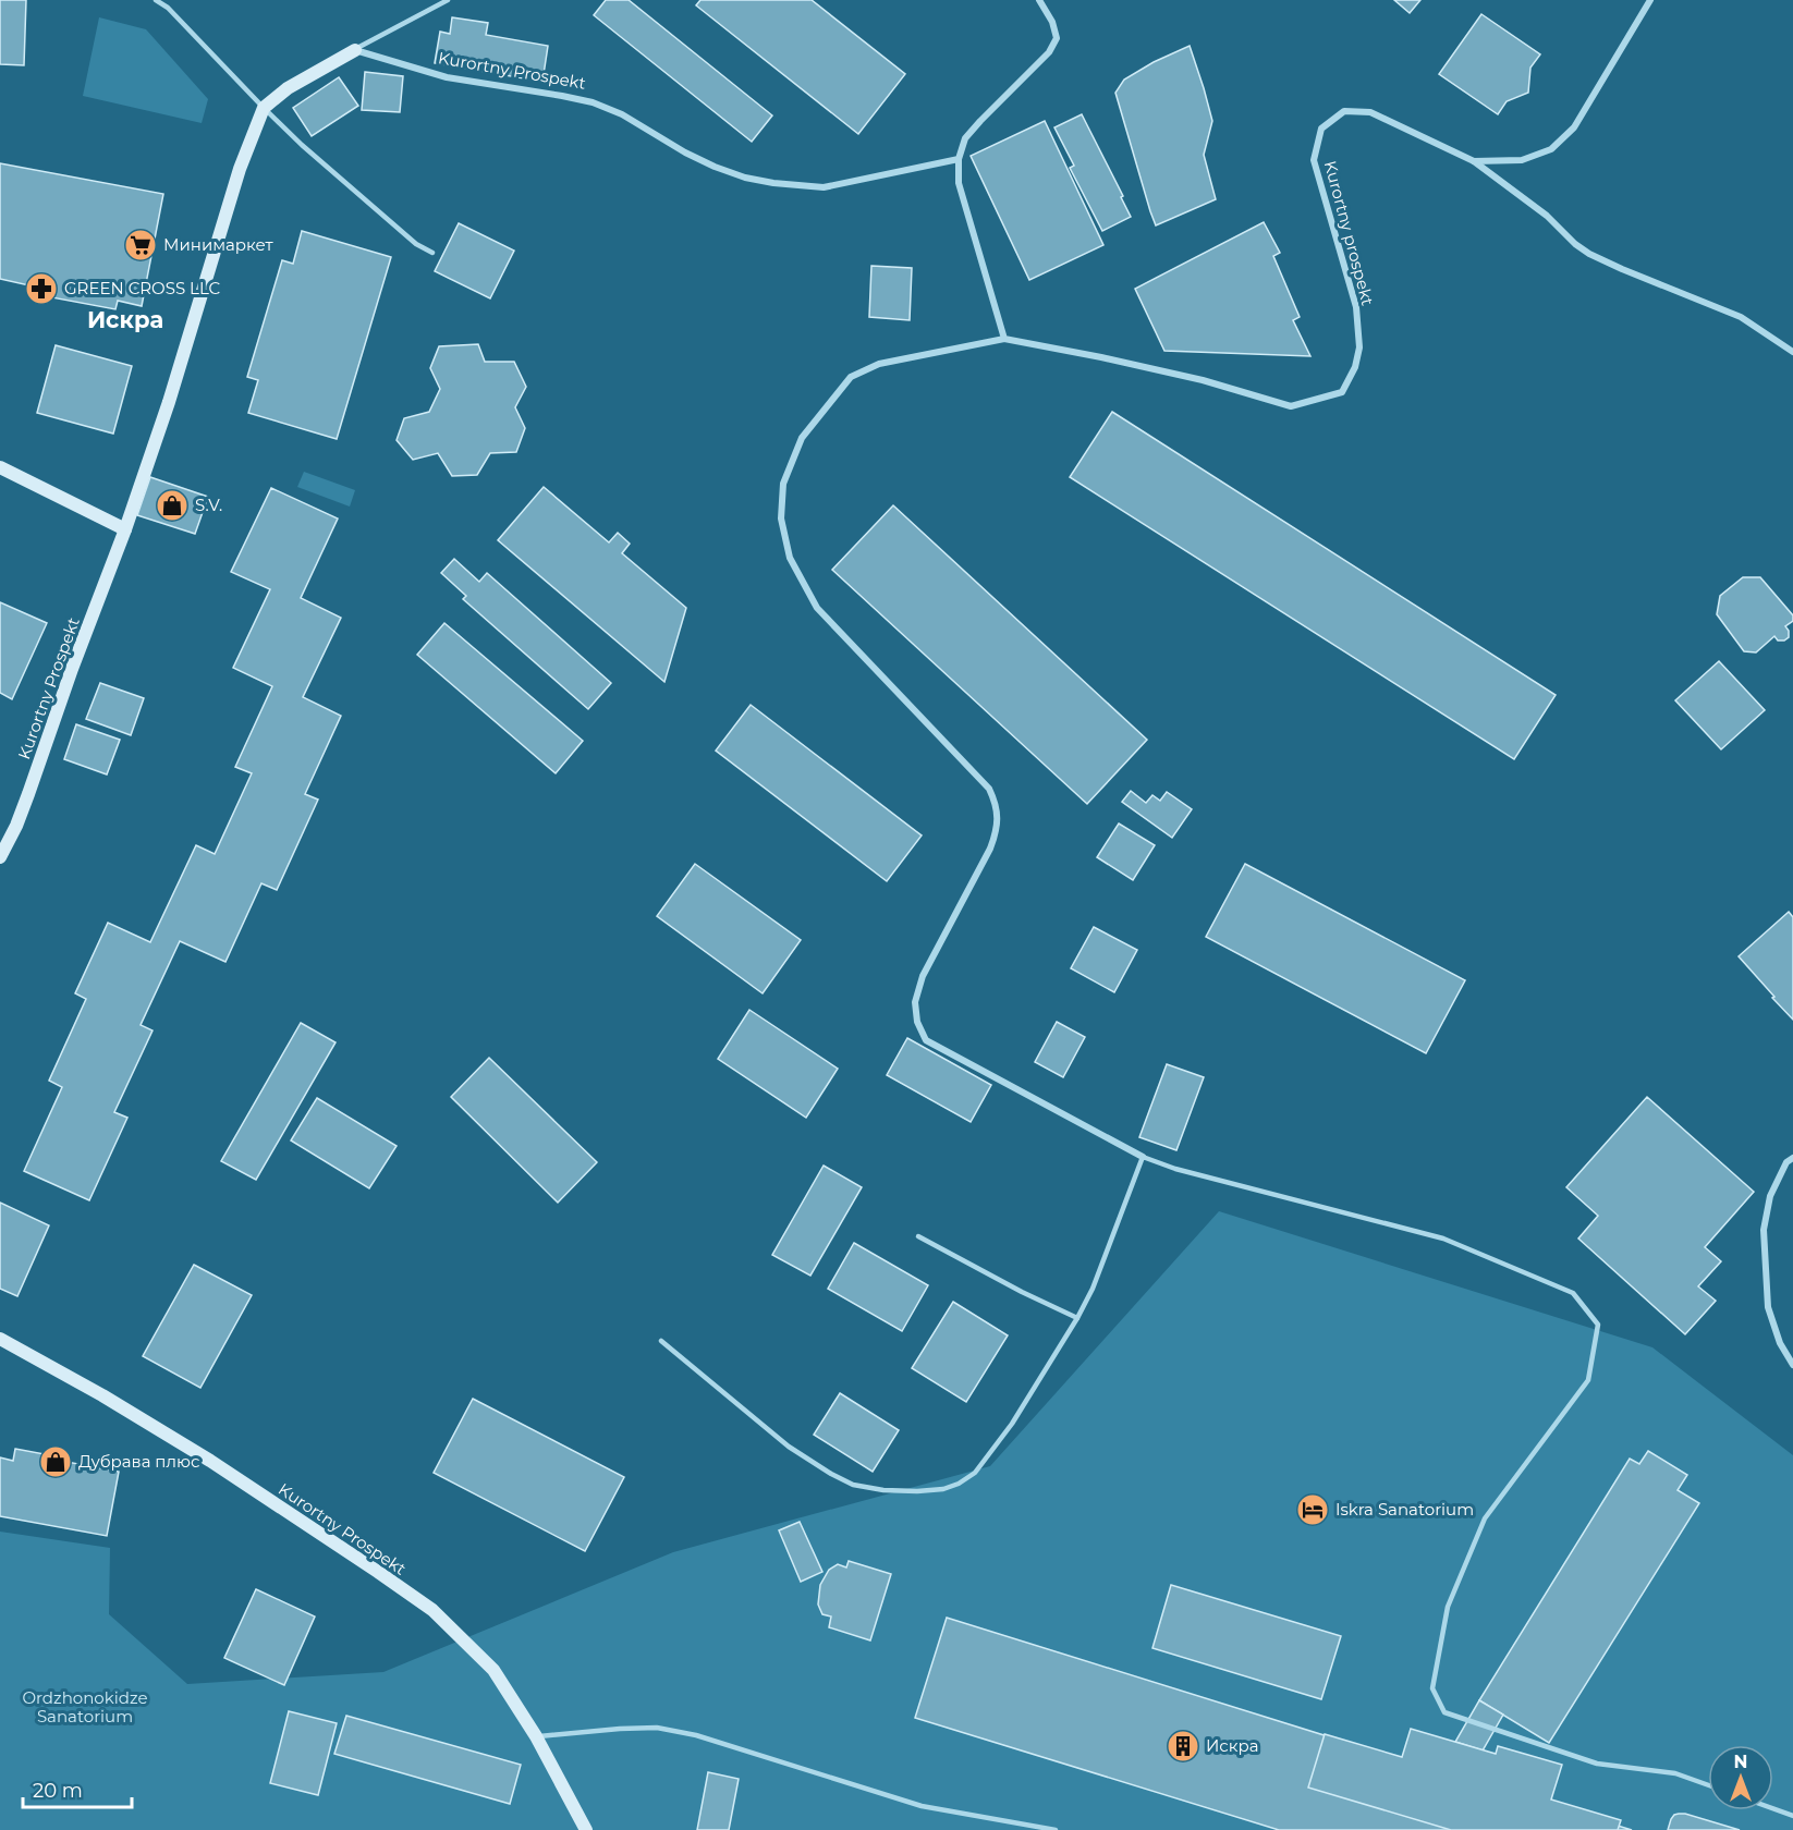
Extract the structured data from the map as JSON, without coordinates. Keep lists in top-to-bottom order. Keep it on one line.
{"streets":{"street":["Kurortny Prospekt","Kurortny prospekt"]},"districts":["Искра"],"parks":["Ordzhonokidze Sanatorium"],"places":{"supermarket":["Минимаркет"],"pharmacy":["GREEN CROSS LLC"],"shop":["S.V.","Дубрава плюс"],"hotel":["Iskra Sanatorium"],"building":["Искра"]},"scale_bar":"20 m","north":"top"}
